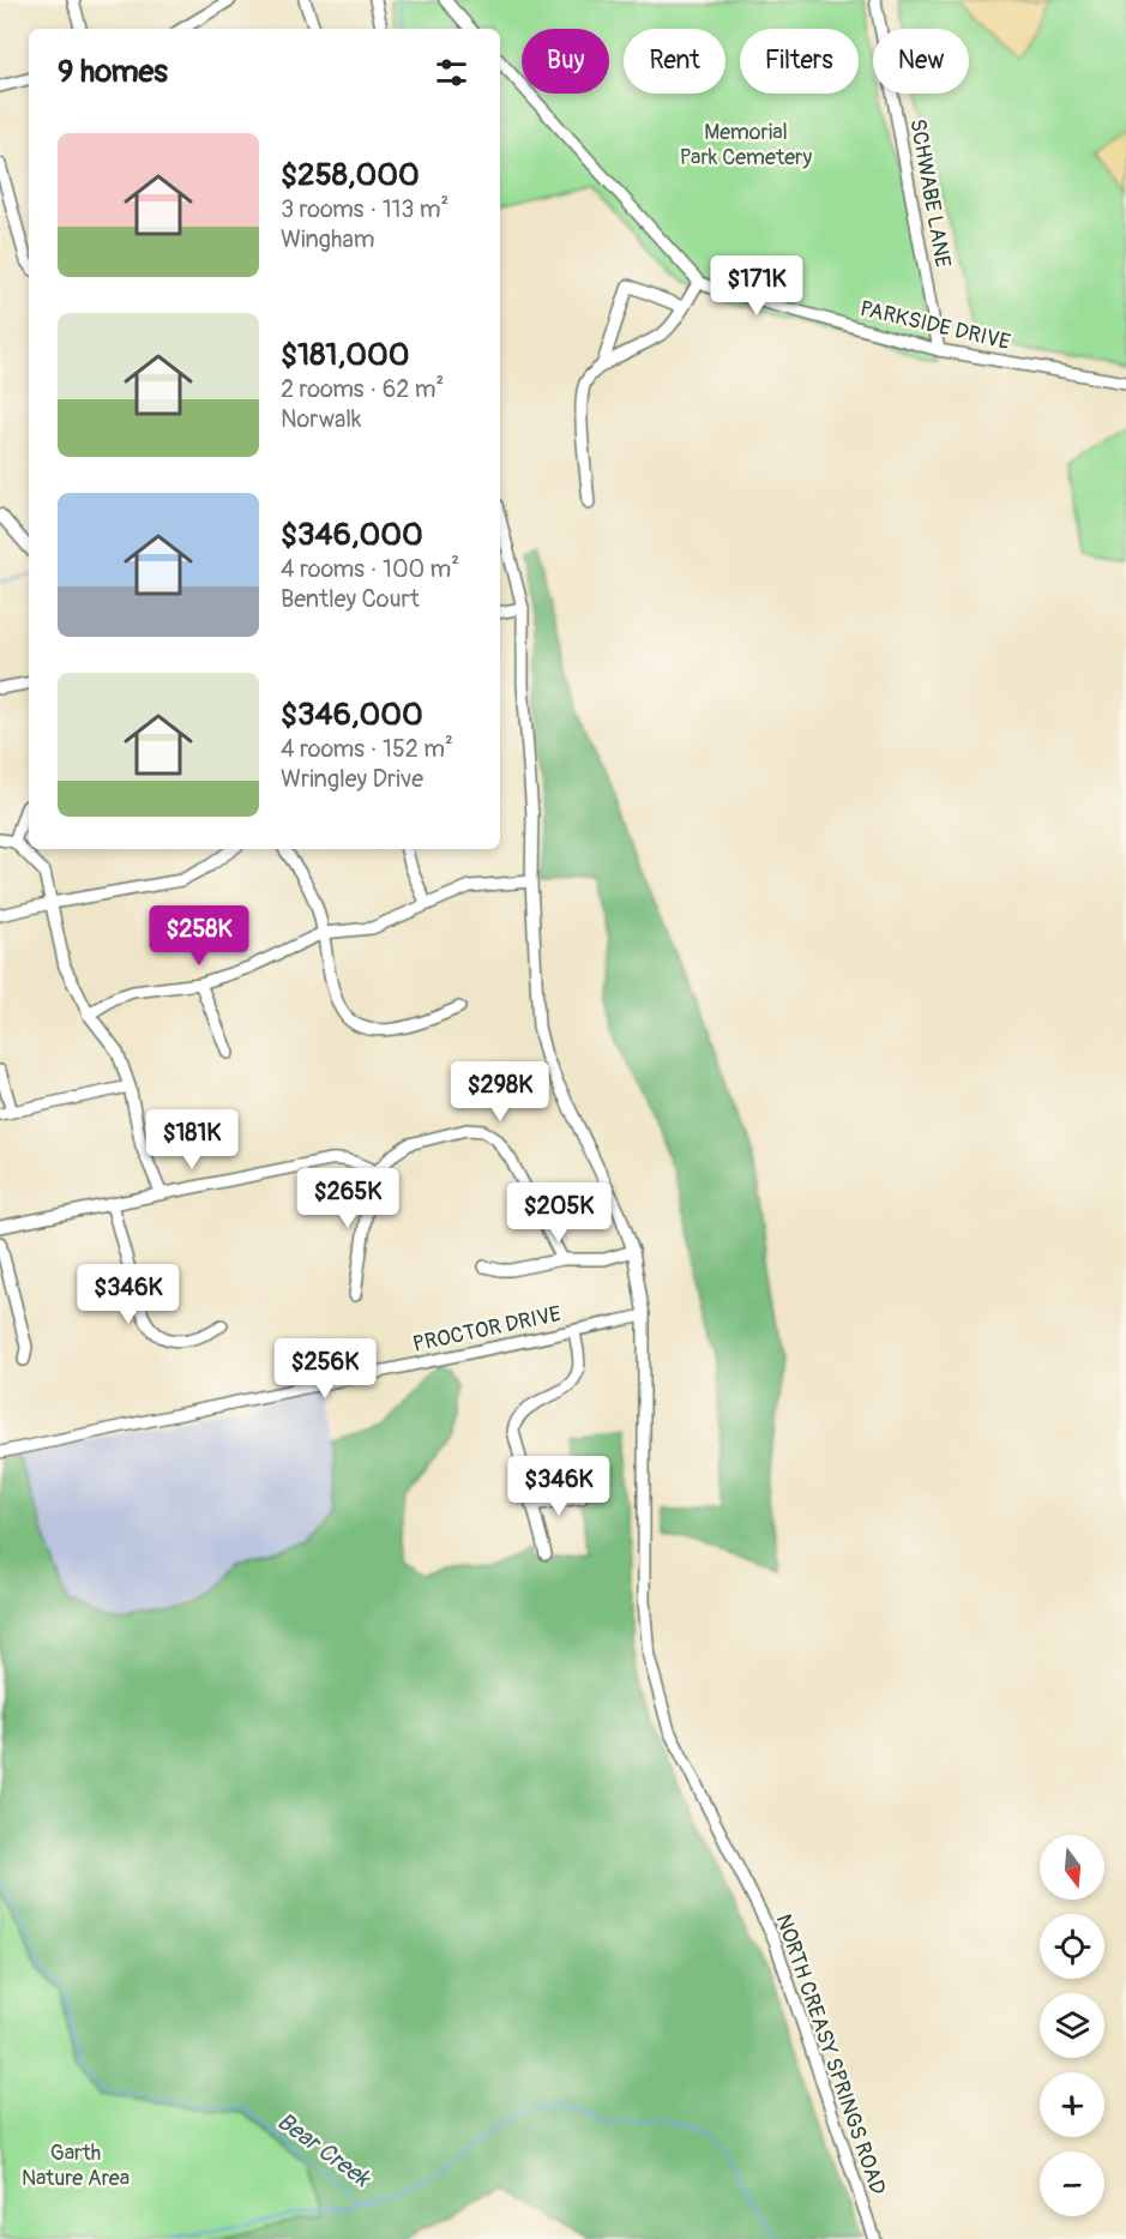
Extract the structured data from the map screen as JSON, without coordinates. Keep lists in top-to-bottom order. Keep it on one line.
{"streets":{"street":["SCHWABE LANE","PARKSIDE DRIVE","PROCTOR DRIVE","NORTH CREASY SPRINGS ROAD"]},"crossings":[["SCHWABE LANE","PARKSIDE DRIVE"],["PROCTOR DRIVE","NORTH CREASY SPRINGS ROAD"]],"water":["Bear Creek"],"parks":["Memorial Park Cemetery","Garth Nature Area"],"north":"bottom","page":{"chip":["Buy","Rent","Filters","New"],"heading":"9 homes","list":[{"name":"$258,000","note":"3 rooms · 113 m² · Wingham"},{"name":"$181,000","note":"2 rooms · 62 m² · Norwalk"},{"name":"$346,000","note":"4 rooms · 100 m² · Bentley Court"},{"name":"$346,000","note":"4 rooms · 152 m² · Wringley Drive"}],"price":["$171K","$258K","$298K","$181K","$265K","$205K","$346K","$256K","$346K"],"map_buttons":["+","−"]}}
